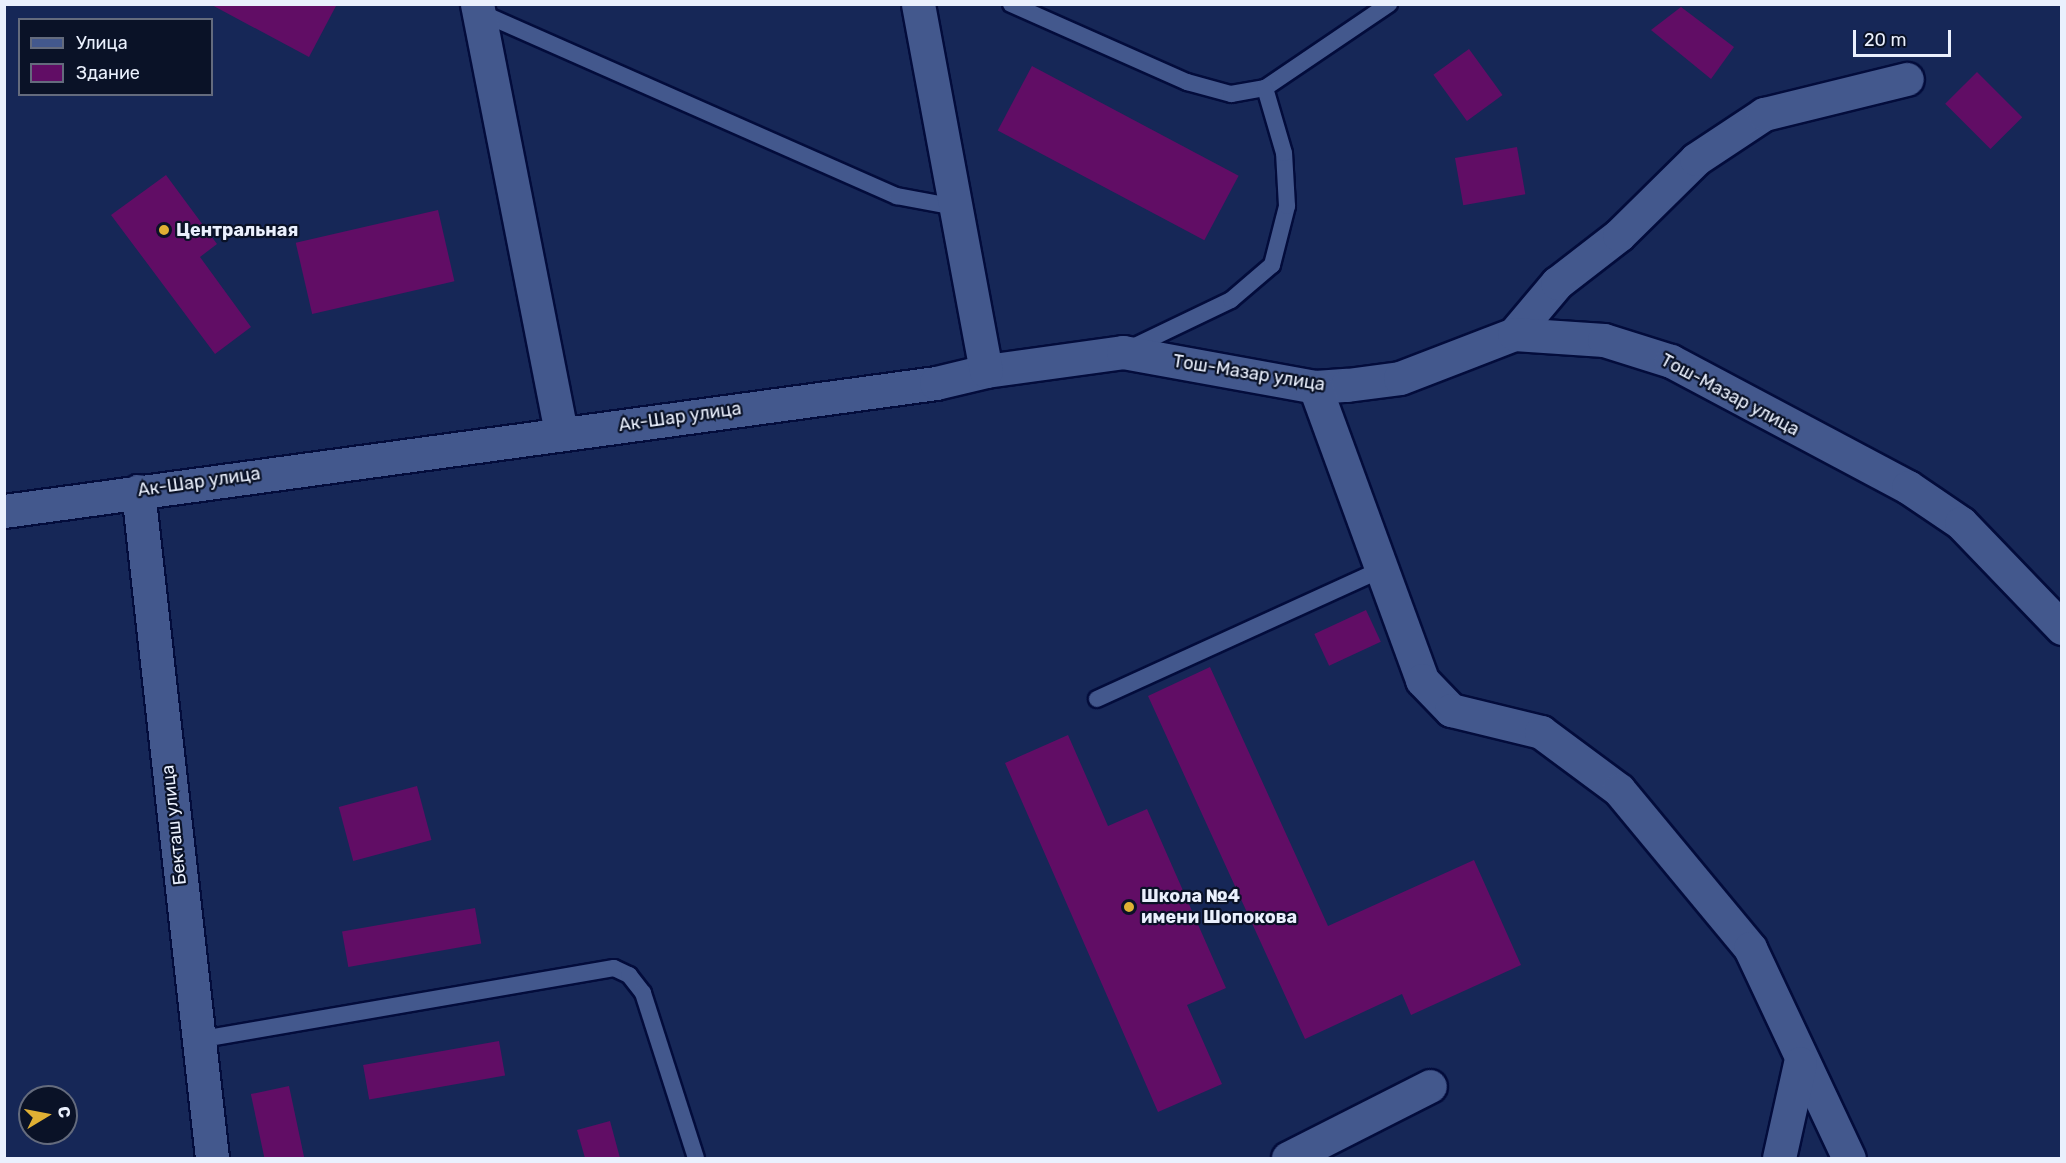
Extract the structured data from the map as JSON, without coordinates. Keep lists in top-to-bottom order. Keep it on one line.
{"streets":{"street":["Тош-Мазар улица","Ак-Шар улица","Бекташ улица"]},"crossings":[["Тош-Мазар улица","Ак-Шар улица"],["Ак-Шар улица","Бекташ улица"]],"places":["Центральная","Школа №4 имени Шопокова"],"legend":["Улица","Здание"],"scale_bar":"20 m","north":"right"}
